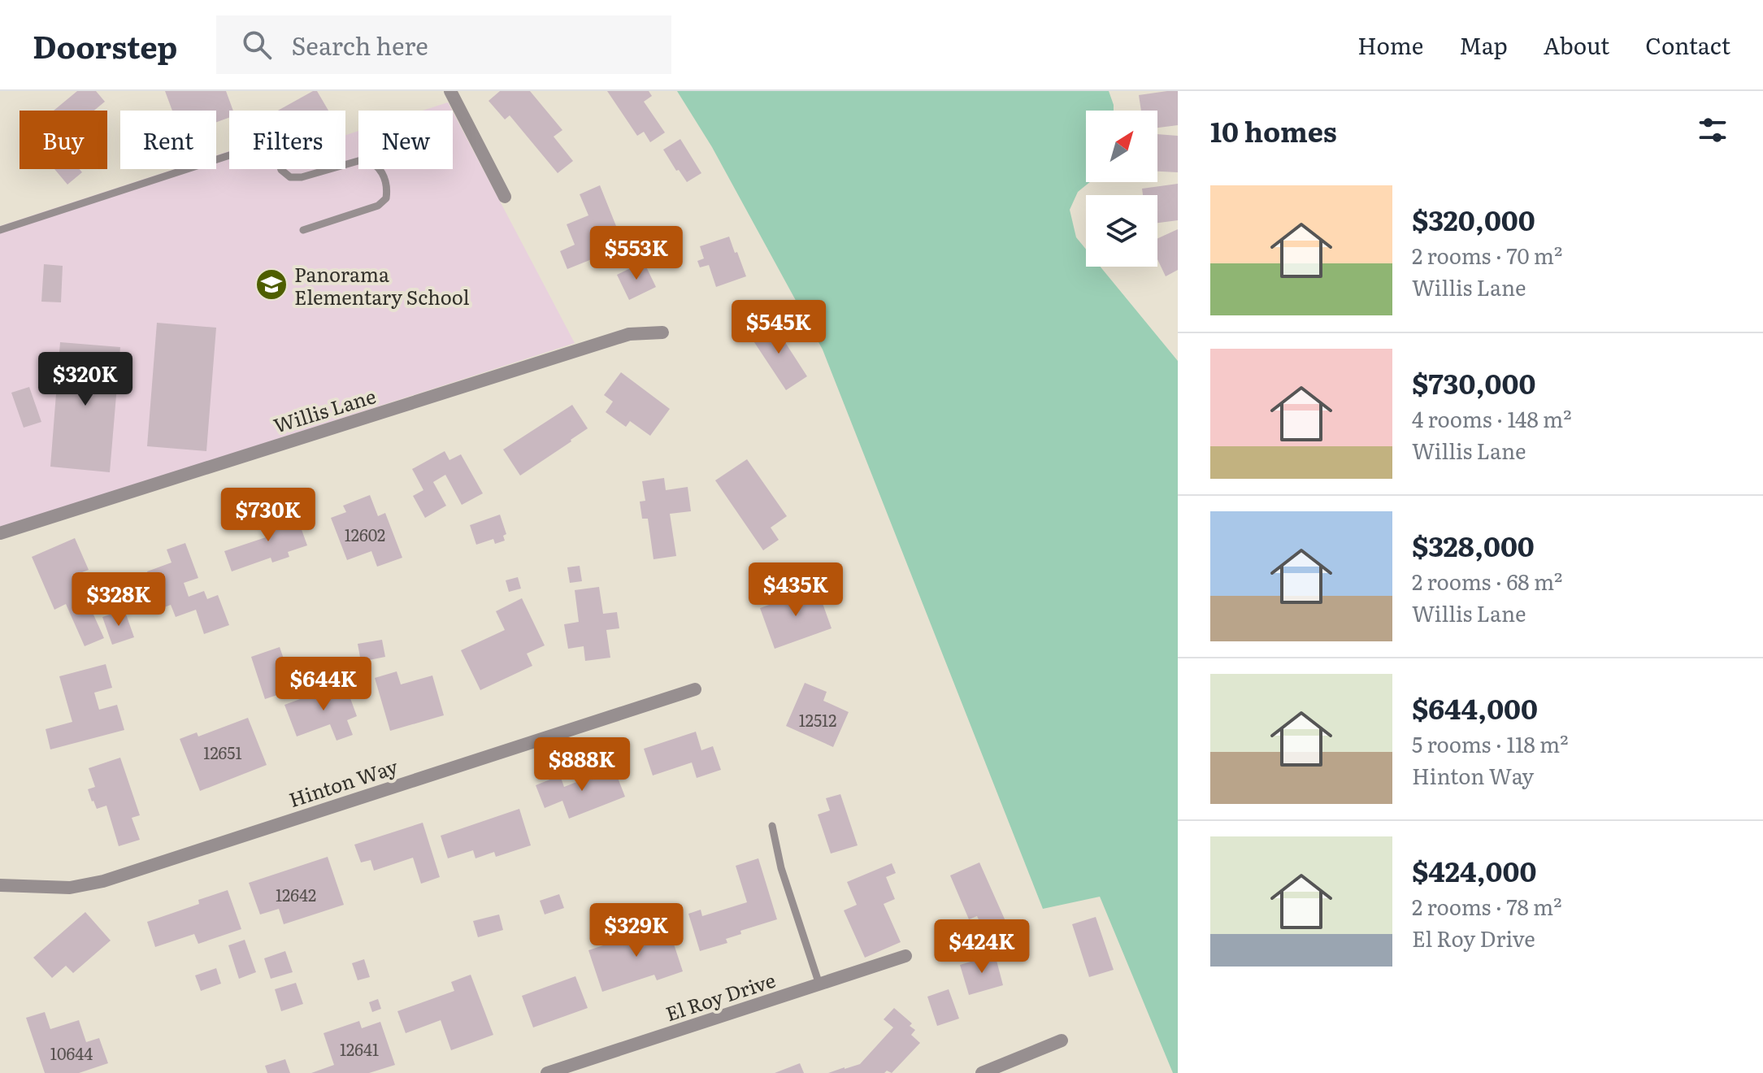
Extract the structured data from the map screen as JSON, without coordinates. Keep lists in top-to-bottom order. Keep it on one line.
{"streets":{"street":["Willis Lane","Hinton Way","El Roy Drive"]},"places":{"school or university":["Panorama Elementary School"]},"house_numbers":["12602","12512","12651","12642","12641","10644"],"north":"top right","page":{"header":"Doorstep","search":"Search here","nav":["Home","Map","About","Contact"],"heading":"10 homes","chip":["Buy","Rent","Filters","New"],"list":[{"name":"$320,000","note":"2 rooms · 70 m² · Willis Lane"},{"name":"$730,000","note":"4 rooms · 148 m² · Willis Lane"},{"name":"$328,000","note":"2 rooms · 68 m² · Willis Lane"},{"name":"$644,000","note":"5 rooms · 118 m² · Hinton Way"},{"name":"$424,000","note":"2 rooms · 78 m² · El Roy Drive"}],"price":["$553K","$545K","$320K","$730K","$435K","$328K","$644K","$888K","$329K","$424K"]}}
